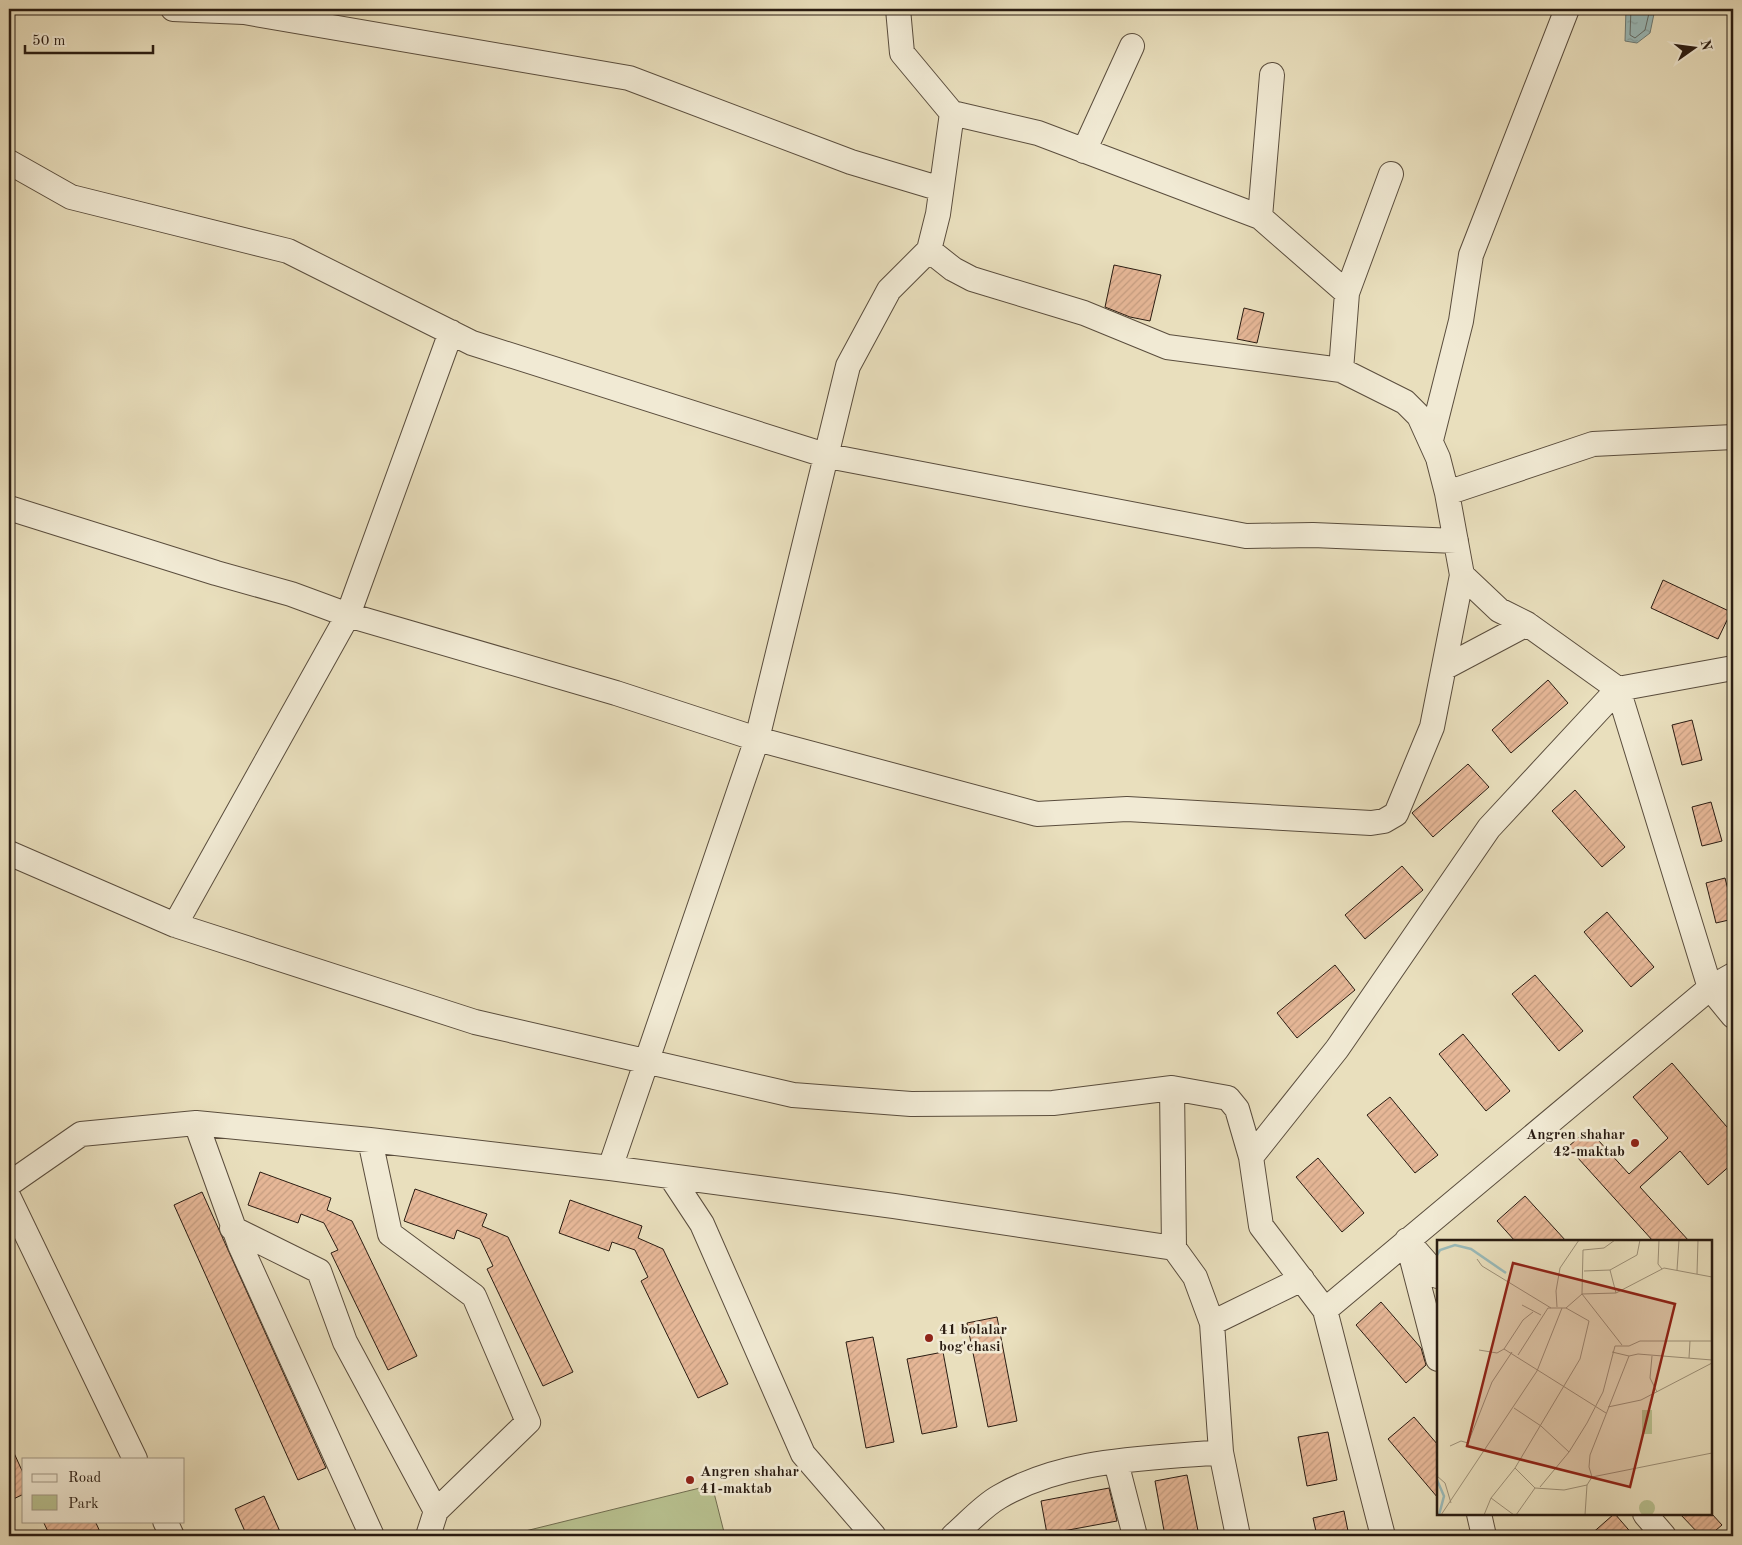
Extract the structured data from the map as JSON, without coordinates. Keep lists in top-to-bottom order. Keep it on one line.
{"places":["Angren shahar 42-maktab","41 bolalar bog'chasi","Angren shahar 41-maktab"],"legend":["Road","Park"],"scale_bar":"50 m","north":"right"}
